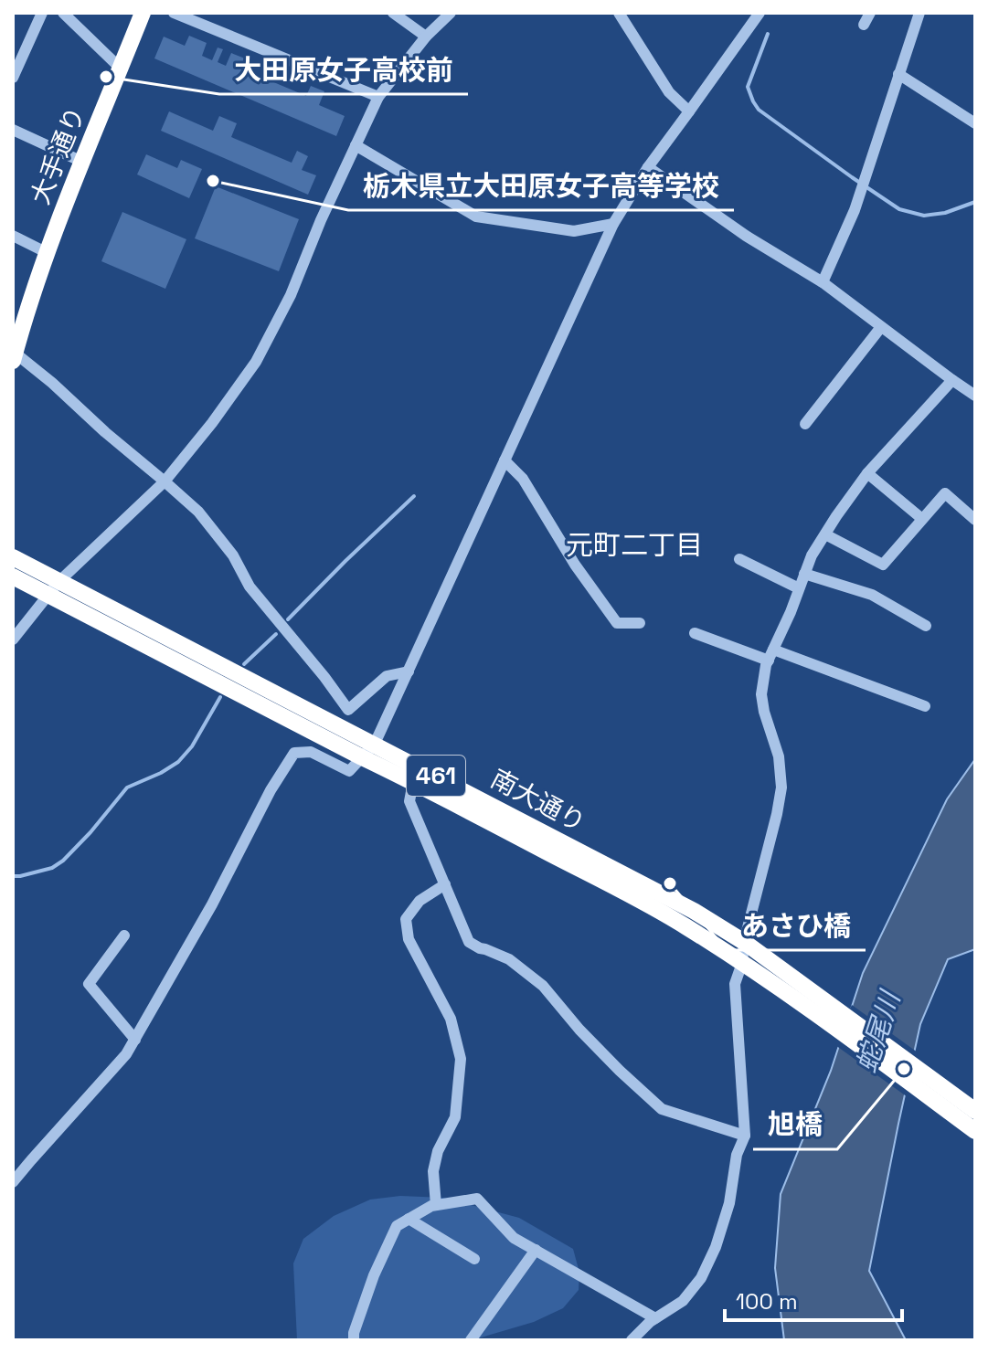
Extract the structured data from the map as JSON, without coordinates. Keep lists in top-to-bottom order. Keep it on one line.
{"streets":{"highway":["大手通り","461","南大通り"]},"districts":["元町二丁目"],"water":["蛇尾川"],"places":["大田原女子高校前","栃木県立大田原女子高等学校","あさひ橋","旭橋"],"scale_bar":"100 m"}
